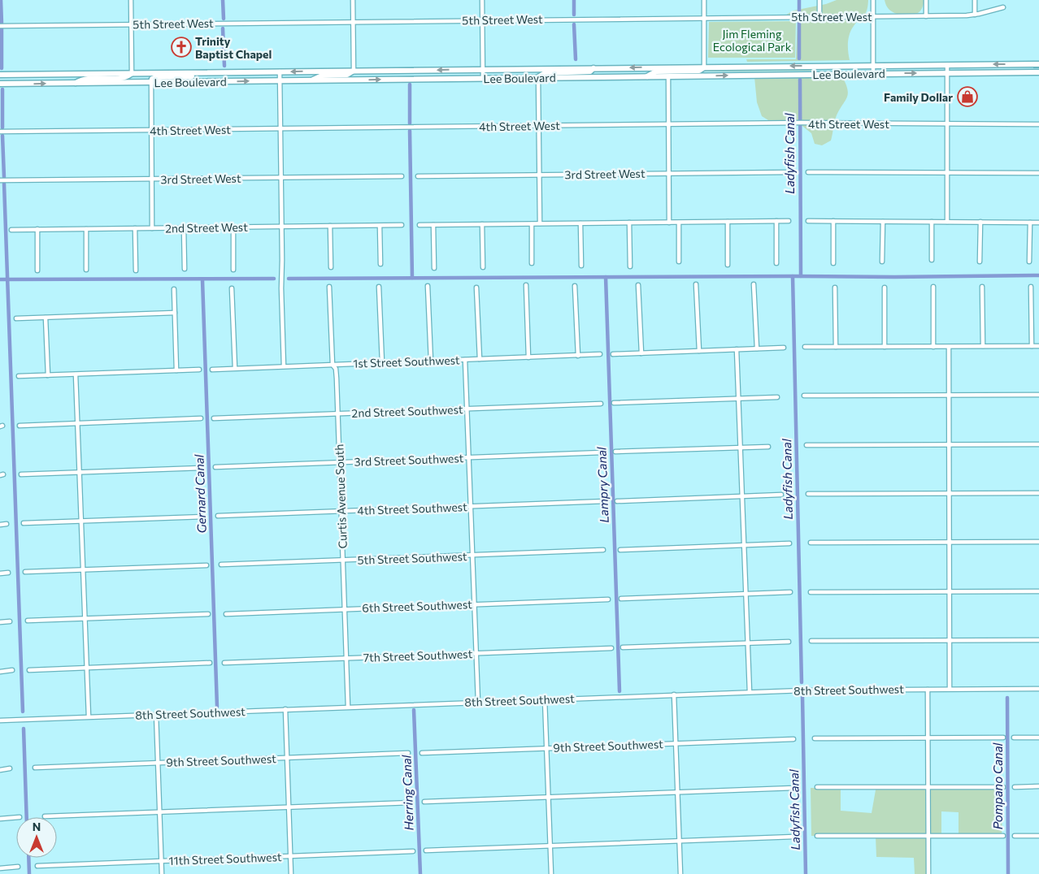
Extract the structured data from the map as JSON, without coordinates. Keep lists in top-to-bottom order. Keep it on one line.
{"streets":{"main road":["Lee Boulevard"],"street":["5th Street West","4th Street West","3rd Street West","2nd Street West","1st Street Southwest","2nd Street Southwest","3rd Street Southwest","Curtis Avenue South","4th Street Southwest","5th Street Southwest","6th Street Southwest","7th Street Southwest","8th Street Southwest","9th Street Southwest","11th Street Southwest"]},"crossings":[["1st Street Southwest","Curtis Avenue South"],["2nd Street Southwest","Curtis Avenue South"],["3rd Street Southwest","Curtis Avenue South"],["Curtis Avenue South","4th Street Southwest"],["Curtis Avenue South","5th Street Southwest"],["Curtis Avenue South","6th Street Southwest"],["Curtis Avenue South","7th Street Southwest"],["Curtis Avenue South","8th Street Southwest"]],"water":["Ladyfish Canal","Lampry Canal","Gernard Canal","Pompano Canal","Herring Canal"],"parks":["Jim Fleming Ecological Park"],"places":{"church":["Trinity Baptist Chapel"],"shop":["Family Dollar"]},"north":"top"}
